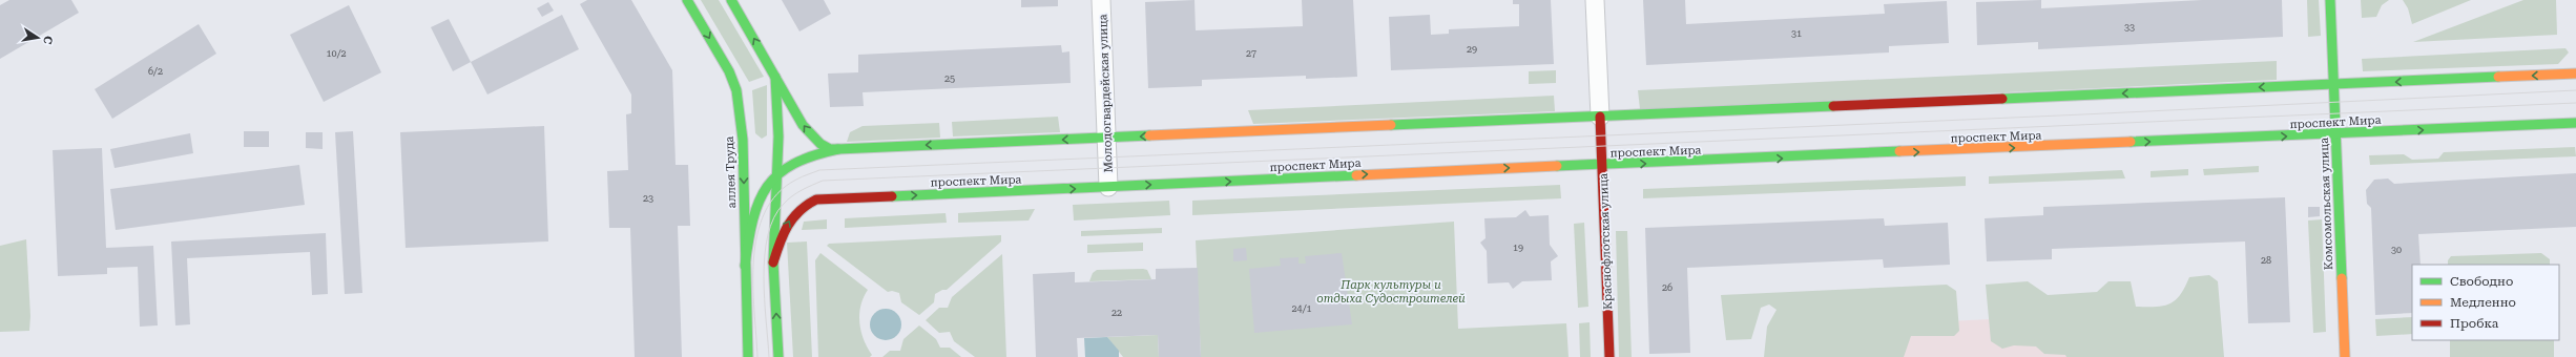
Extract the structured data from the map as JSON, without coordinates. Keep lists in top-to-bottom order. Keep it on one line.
{"streets":{"main road":["проспект Мира","аллея Труда","Комсомольская улица","Краснофлотская улица"],"street":["Молодогвардейская улица"]},"crossings":[["Молодогвардейская улица","проспект Мира"],["проспект Мира","Комсомольская улица"],["проспект Мира","Краснофлотская улица"]],"parks":["Парк культуры и отдыха Судостроителей"],"house_numbers":["33","31","29","10/2","27","6/2","25","23","19","30","28","26","24/1","22"],"legend":["Свободно","Медленно","Пробка"],"north":"right"}
